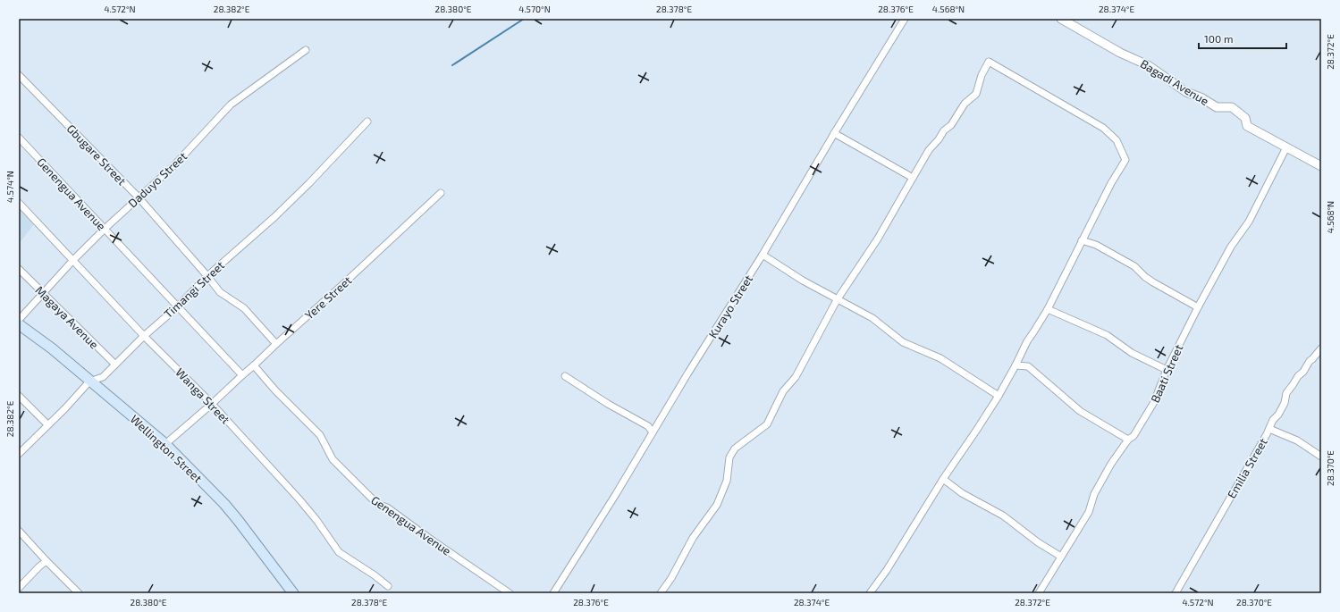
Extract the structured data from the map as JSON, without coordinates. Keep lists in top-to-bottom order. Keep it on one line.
{"streets":{"main road":["Wellington Street"],"street":["Bagadi Avenue","Gbugare Street","Daduyo Street","Genengua Avenue","Timangi Street","Yere Street","Kurayo Street","Magaya Avenue","Baati Street","Wanga Street","Emilia Street"]},"crossings":[["Bagadi Avenue","Baati Street"],["Gbugare Street","Daduyo Street"],["Gbugare Street","Timangi Street"],["Gbugare Street","Yere Street"],["Daduyo Street","Genengua Avenue"],["Daduyo Street","Magaya Avenue"],["Daduyo Street","Wanga Street"],["Genengua Avenue","Timangi Street"],["Genengua Avenue","Yere Street"],["Timangi Street","Magaya Avenue"],["Timangi Street","Wanga Street"],["Timangi Street","Wellington Street"],["Yere Street","Wanga Street"],["Yere Street","Wellington Street"]],"scale_bar":"100 m","coordinates":["4.572°N","28.382°E","28.380°E","4.570°N","28.378°E","28.376°E","4.568°N","28.374°E","28.372°E","4.574°N","28.370°E"]}
